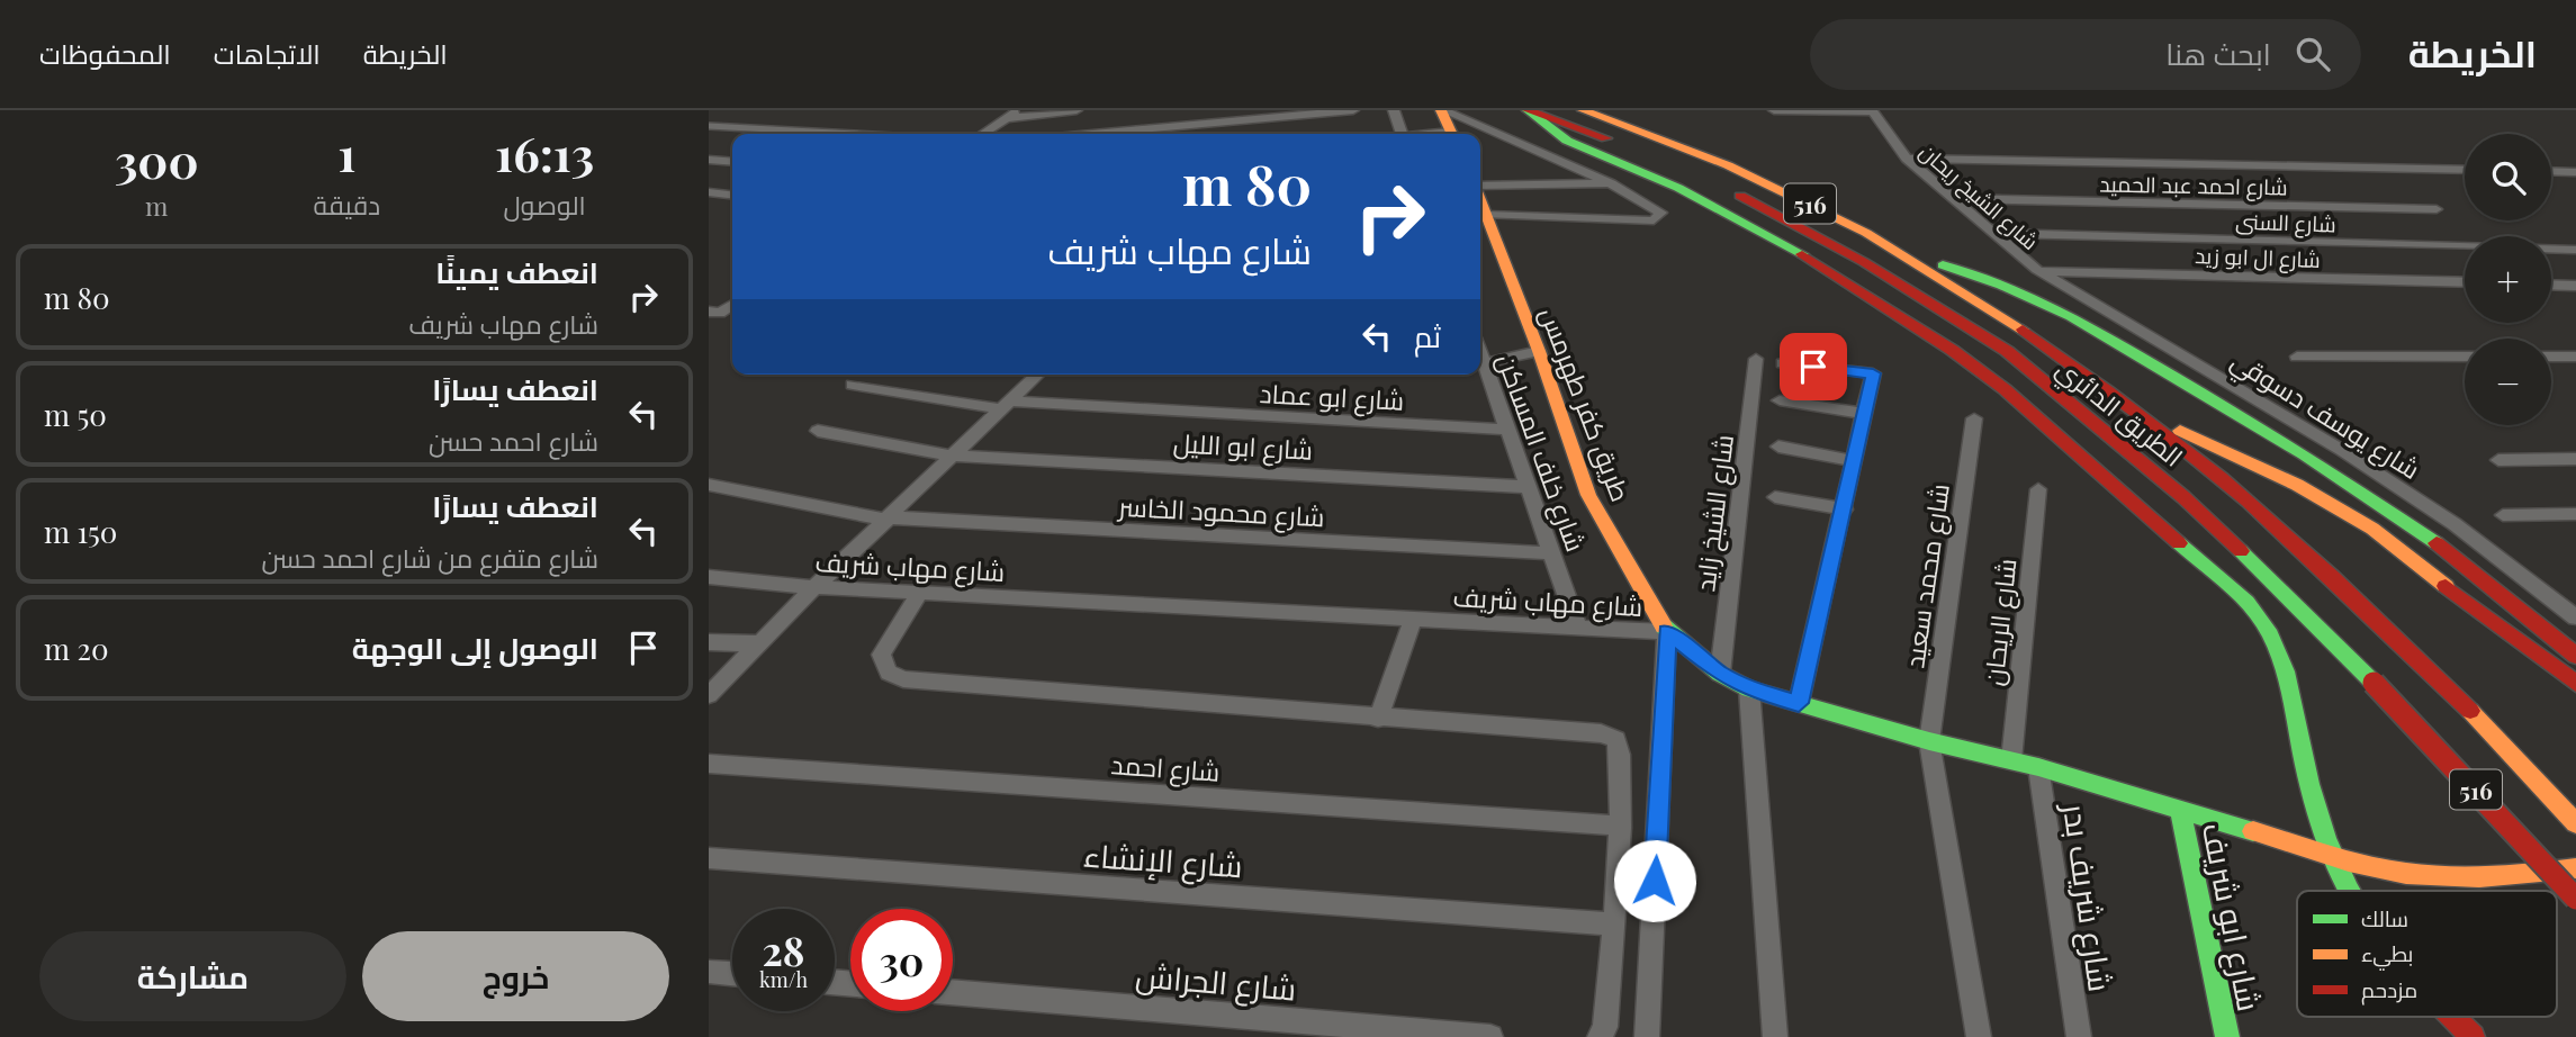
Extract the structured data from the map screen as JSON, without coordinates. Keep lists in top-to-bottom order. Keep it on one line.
{"streets":{"main road":["516","طريق كفر طهرمس","الطريق الدائري","شارع مهاب شريف","شارع ابو شريف"],"street":["شارع احمد عبد الحميد","شارع الشيخ ريحان","شارع السنى","شارع ال ابو زيد","شارع ابو عماد","شارع يوسف دسوقي","شارع ابو الليل","شارع خلف المساكن","شارع محمود الخاسر","شارع الشيخ زايد","شارع محمد سعيد","شارع الريحان","شارع احمد","شارع الإنشاء","شارع شريف بدر","شارع الجراش"]},"crossings":[["شارع احمد عبد الحميد","شارع الشيخ ريحان"],["شارع الشيخ ريحان","شارع السنى"],["شارع الشيخ ريحان","شارع ال ابو زيد"],["شارع الشيخ ريحان","شارع يوسف دسوقي"],["شارع ال ابو زيد","شارع يوسف دسوقي"],["شارع ابو عماد","شارع خلف المساكن"],["طريق كفر طهرمس","شارع مهاب شريف"],["شارع ابو الليل","شارع خلف المساكن"],["شارع خلف المساكن","شارع محمود الخاسر"],["شارع خلف المساكن","شارع مهاب شريف"],["شارع الشيخ زايد","شارع مهاب شريف"],["شارع مهاب شريف","شارع محمد سعيد"],["شارع مهاب شريف","شارع الريحان"],["شارع مهاب شريف","شارع شريف بدر"],["شارع مهاب شريف","شارع ابو شريف"]],"legend":["سالك","بطيء","مزدحم"],"page":{"header":"الخريطة","search":"ابحث هنا","nav":["الخريطة","الاتجاهات","المحفوظات"],"eta":["16:13","الوصول","1","دقيقة","300","m"],"map_buttons":["+","−"],"turn":["80 m","شارع مهاب شريف"],"list":[{"name":"انعطف يمينًا","note":"شارع مهاب شريف","value":"80 m"},{"name":"انعطف يسارًا","note":"شارع احمد حسن","value":"50 m"},{"name":"انعطف يسارًا","note":"شارع متفرع من شارع احمد حسن","value":"150 m"},{"name":"الوصول إلى الوجهة","value":"20 m"}],"then":"ثم","speed":"28 km/h","limit":"30","buttons":["خروج","مشاركة"]}}
